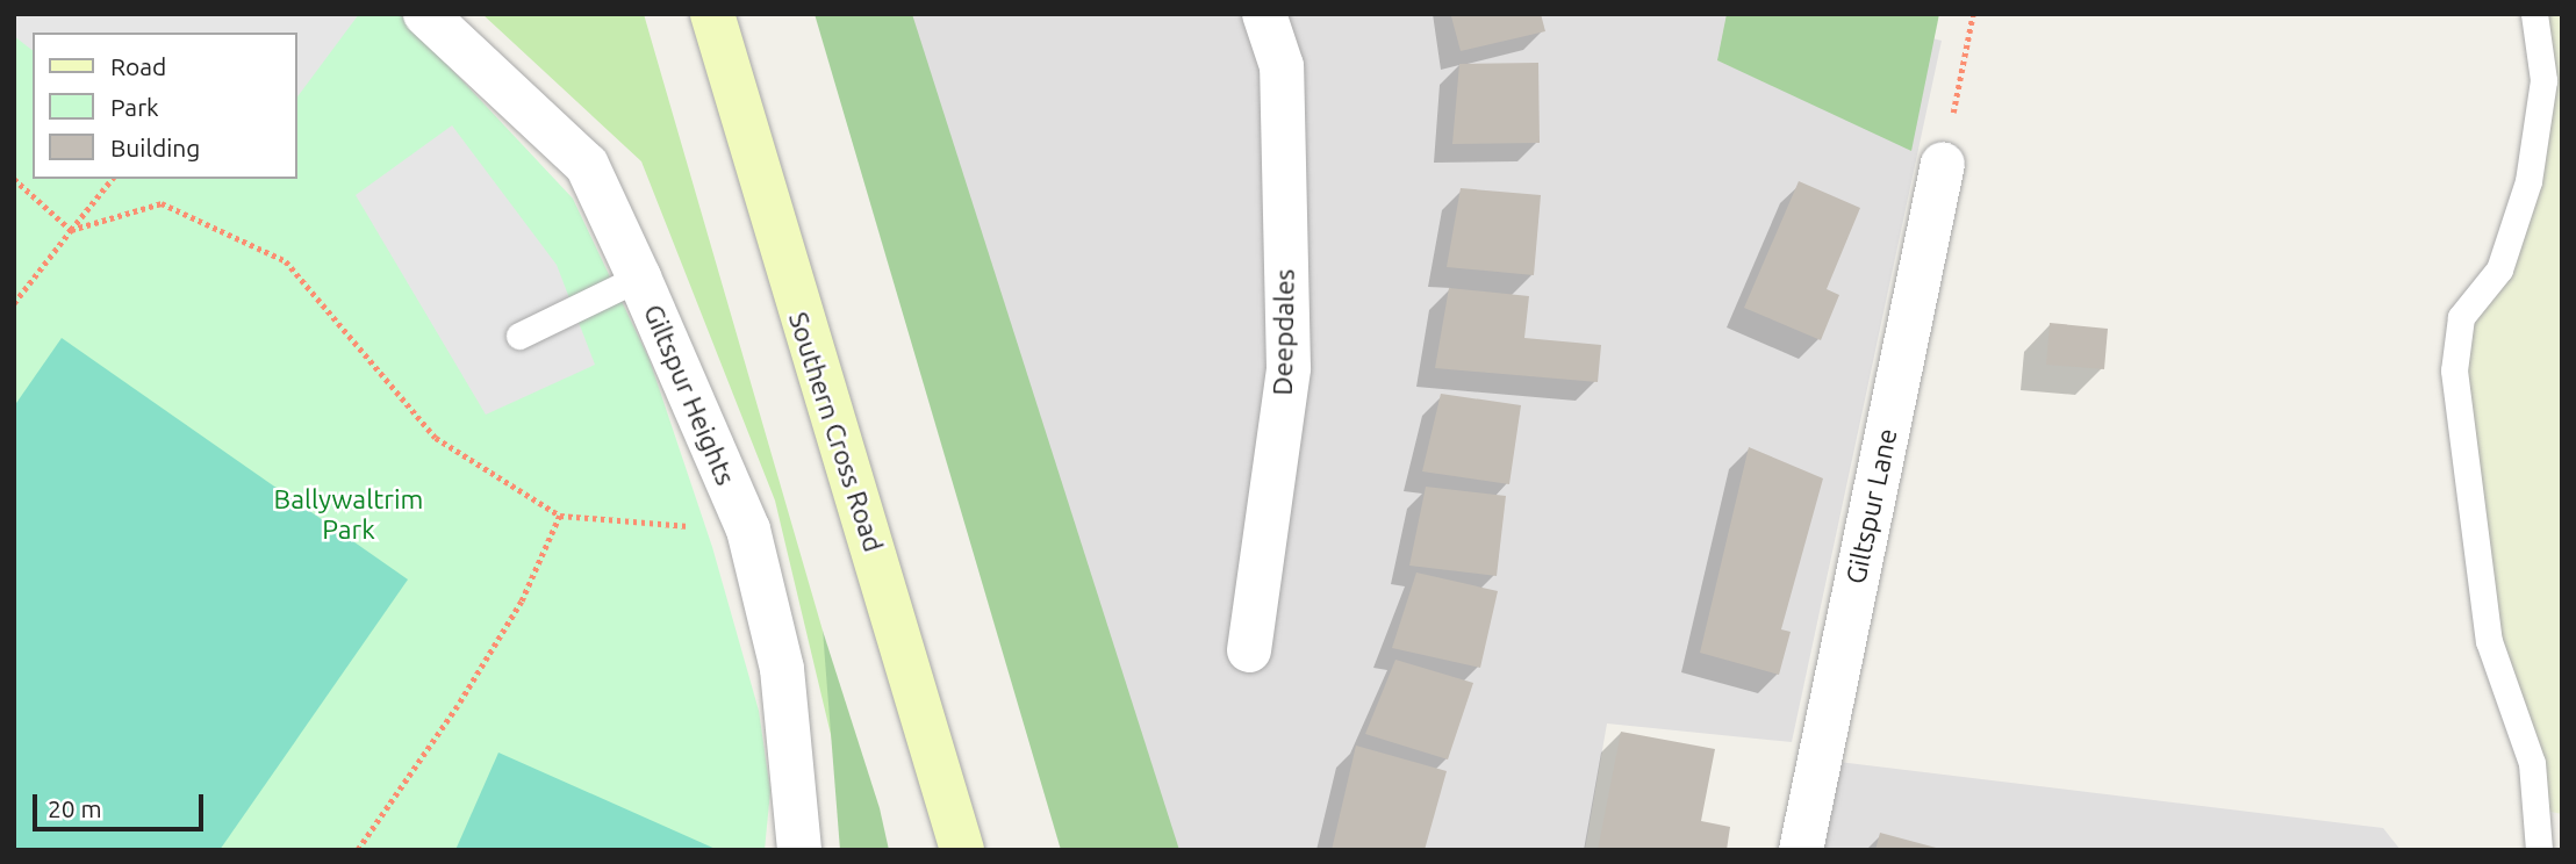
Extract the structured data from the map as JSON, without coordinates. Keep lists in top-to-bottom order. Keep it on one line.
{"streets":{"main road":["Southern Cross Road"],"street":["Deepdales","Giltspur Heights","Giltspur Lane"]},"parks":["Ballywaltrim Park"],"legend":["Road","Park","Building"],"scale_bar":"20 m"}
